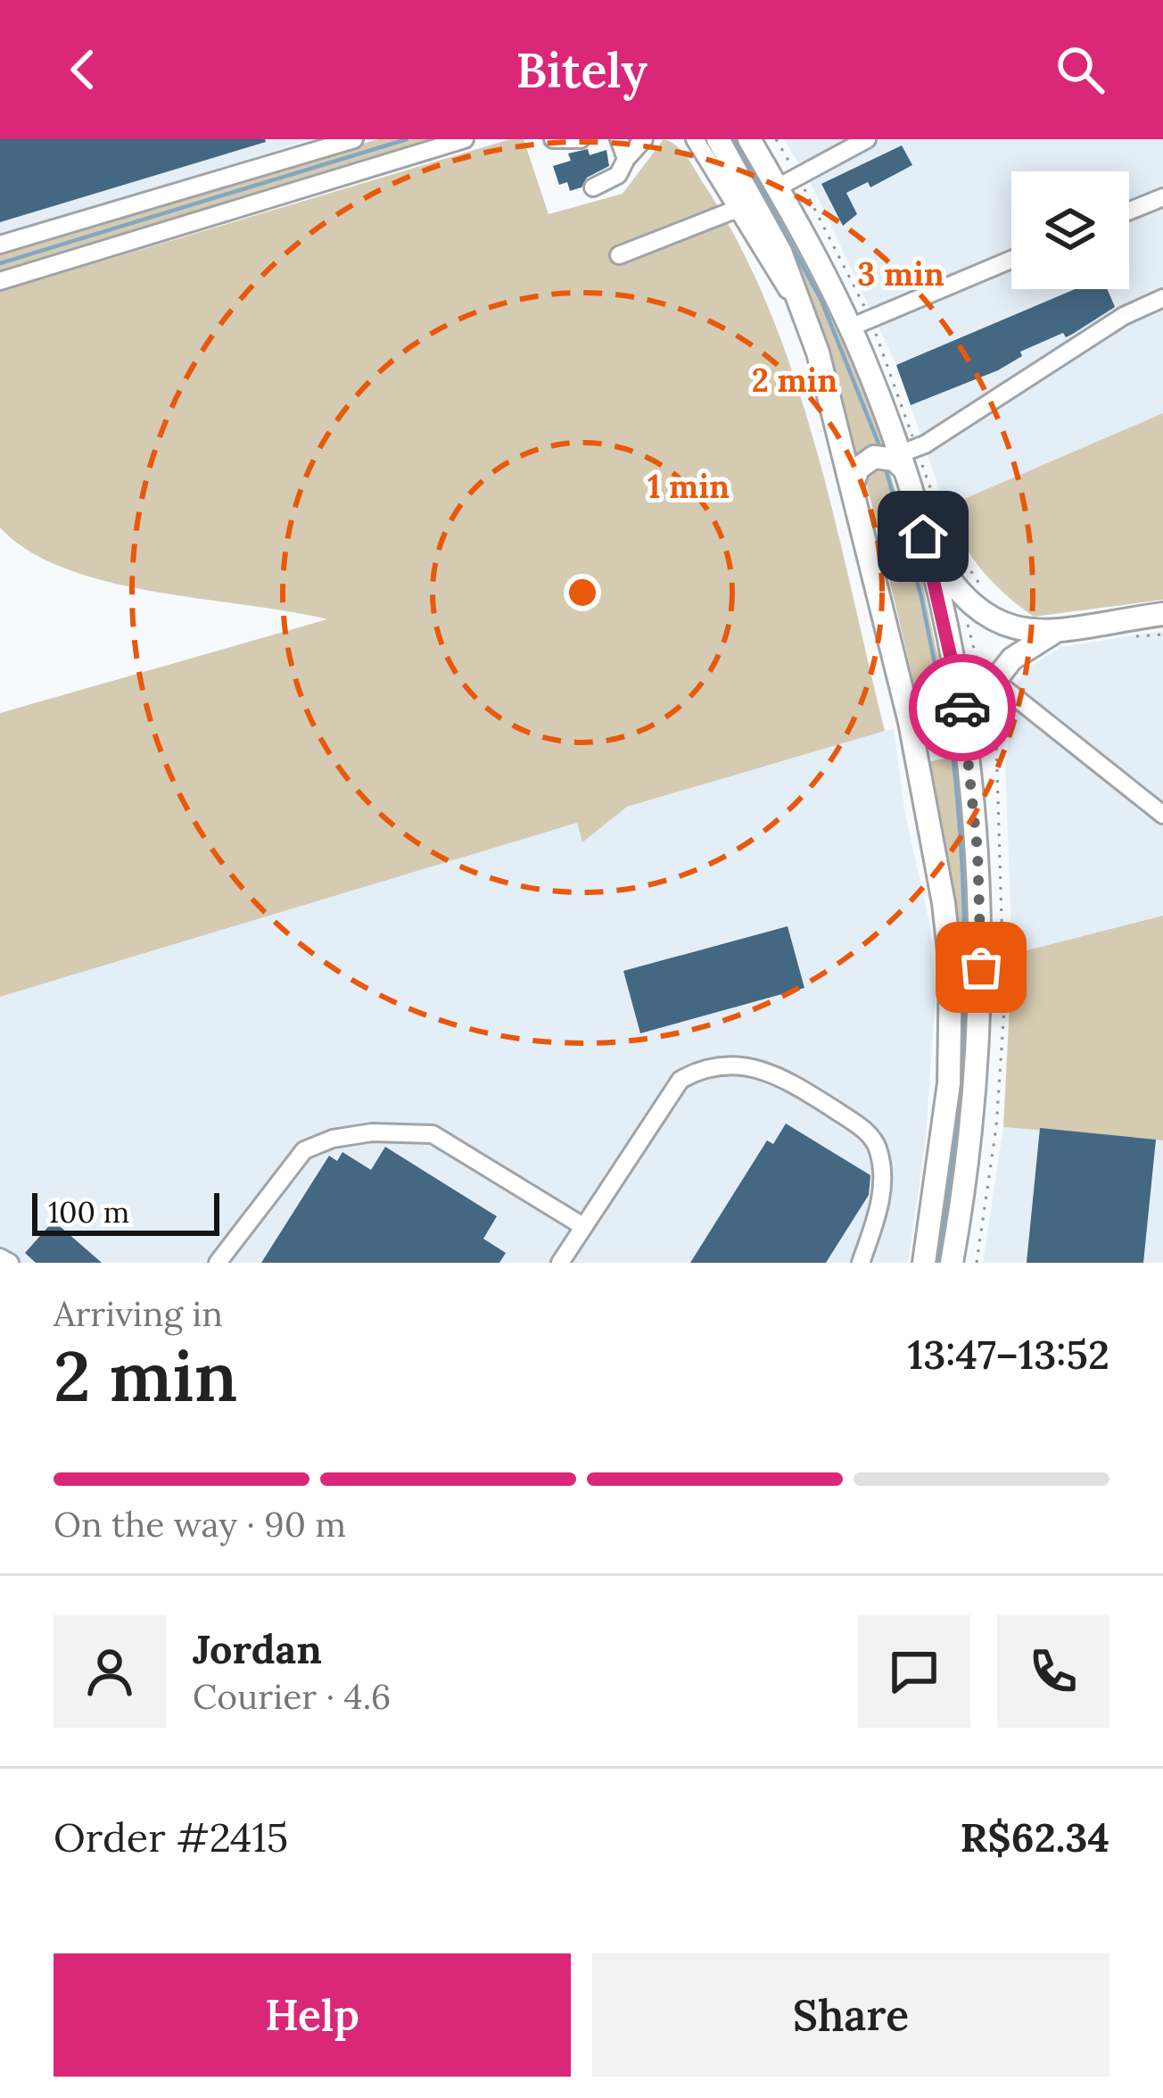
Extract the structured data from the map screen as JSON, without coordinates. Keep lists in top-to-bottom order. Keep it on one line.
{"scale_bar":"100 m","page":{"header":"Bitely","scale":"100 m","heading":["2 min","Arriving in","13:47–13:52"],"panel":["Jordan","Courier · 4.6","Order #2415","R$62.34"],"bar":"On the way · 90 m","buttons":["Help","Share"]},"rings":["3 min","2 min","1 min"]}
